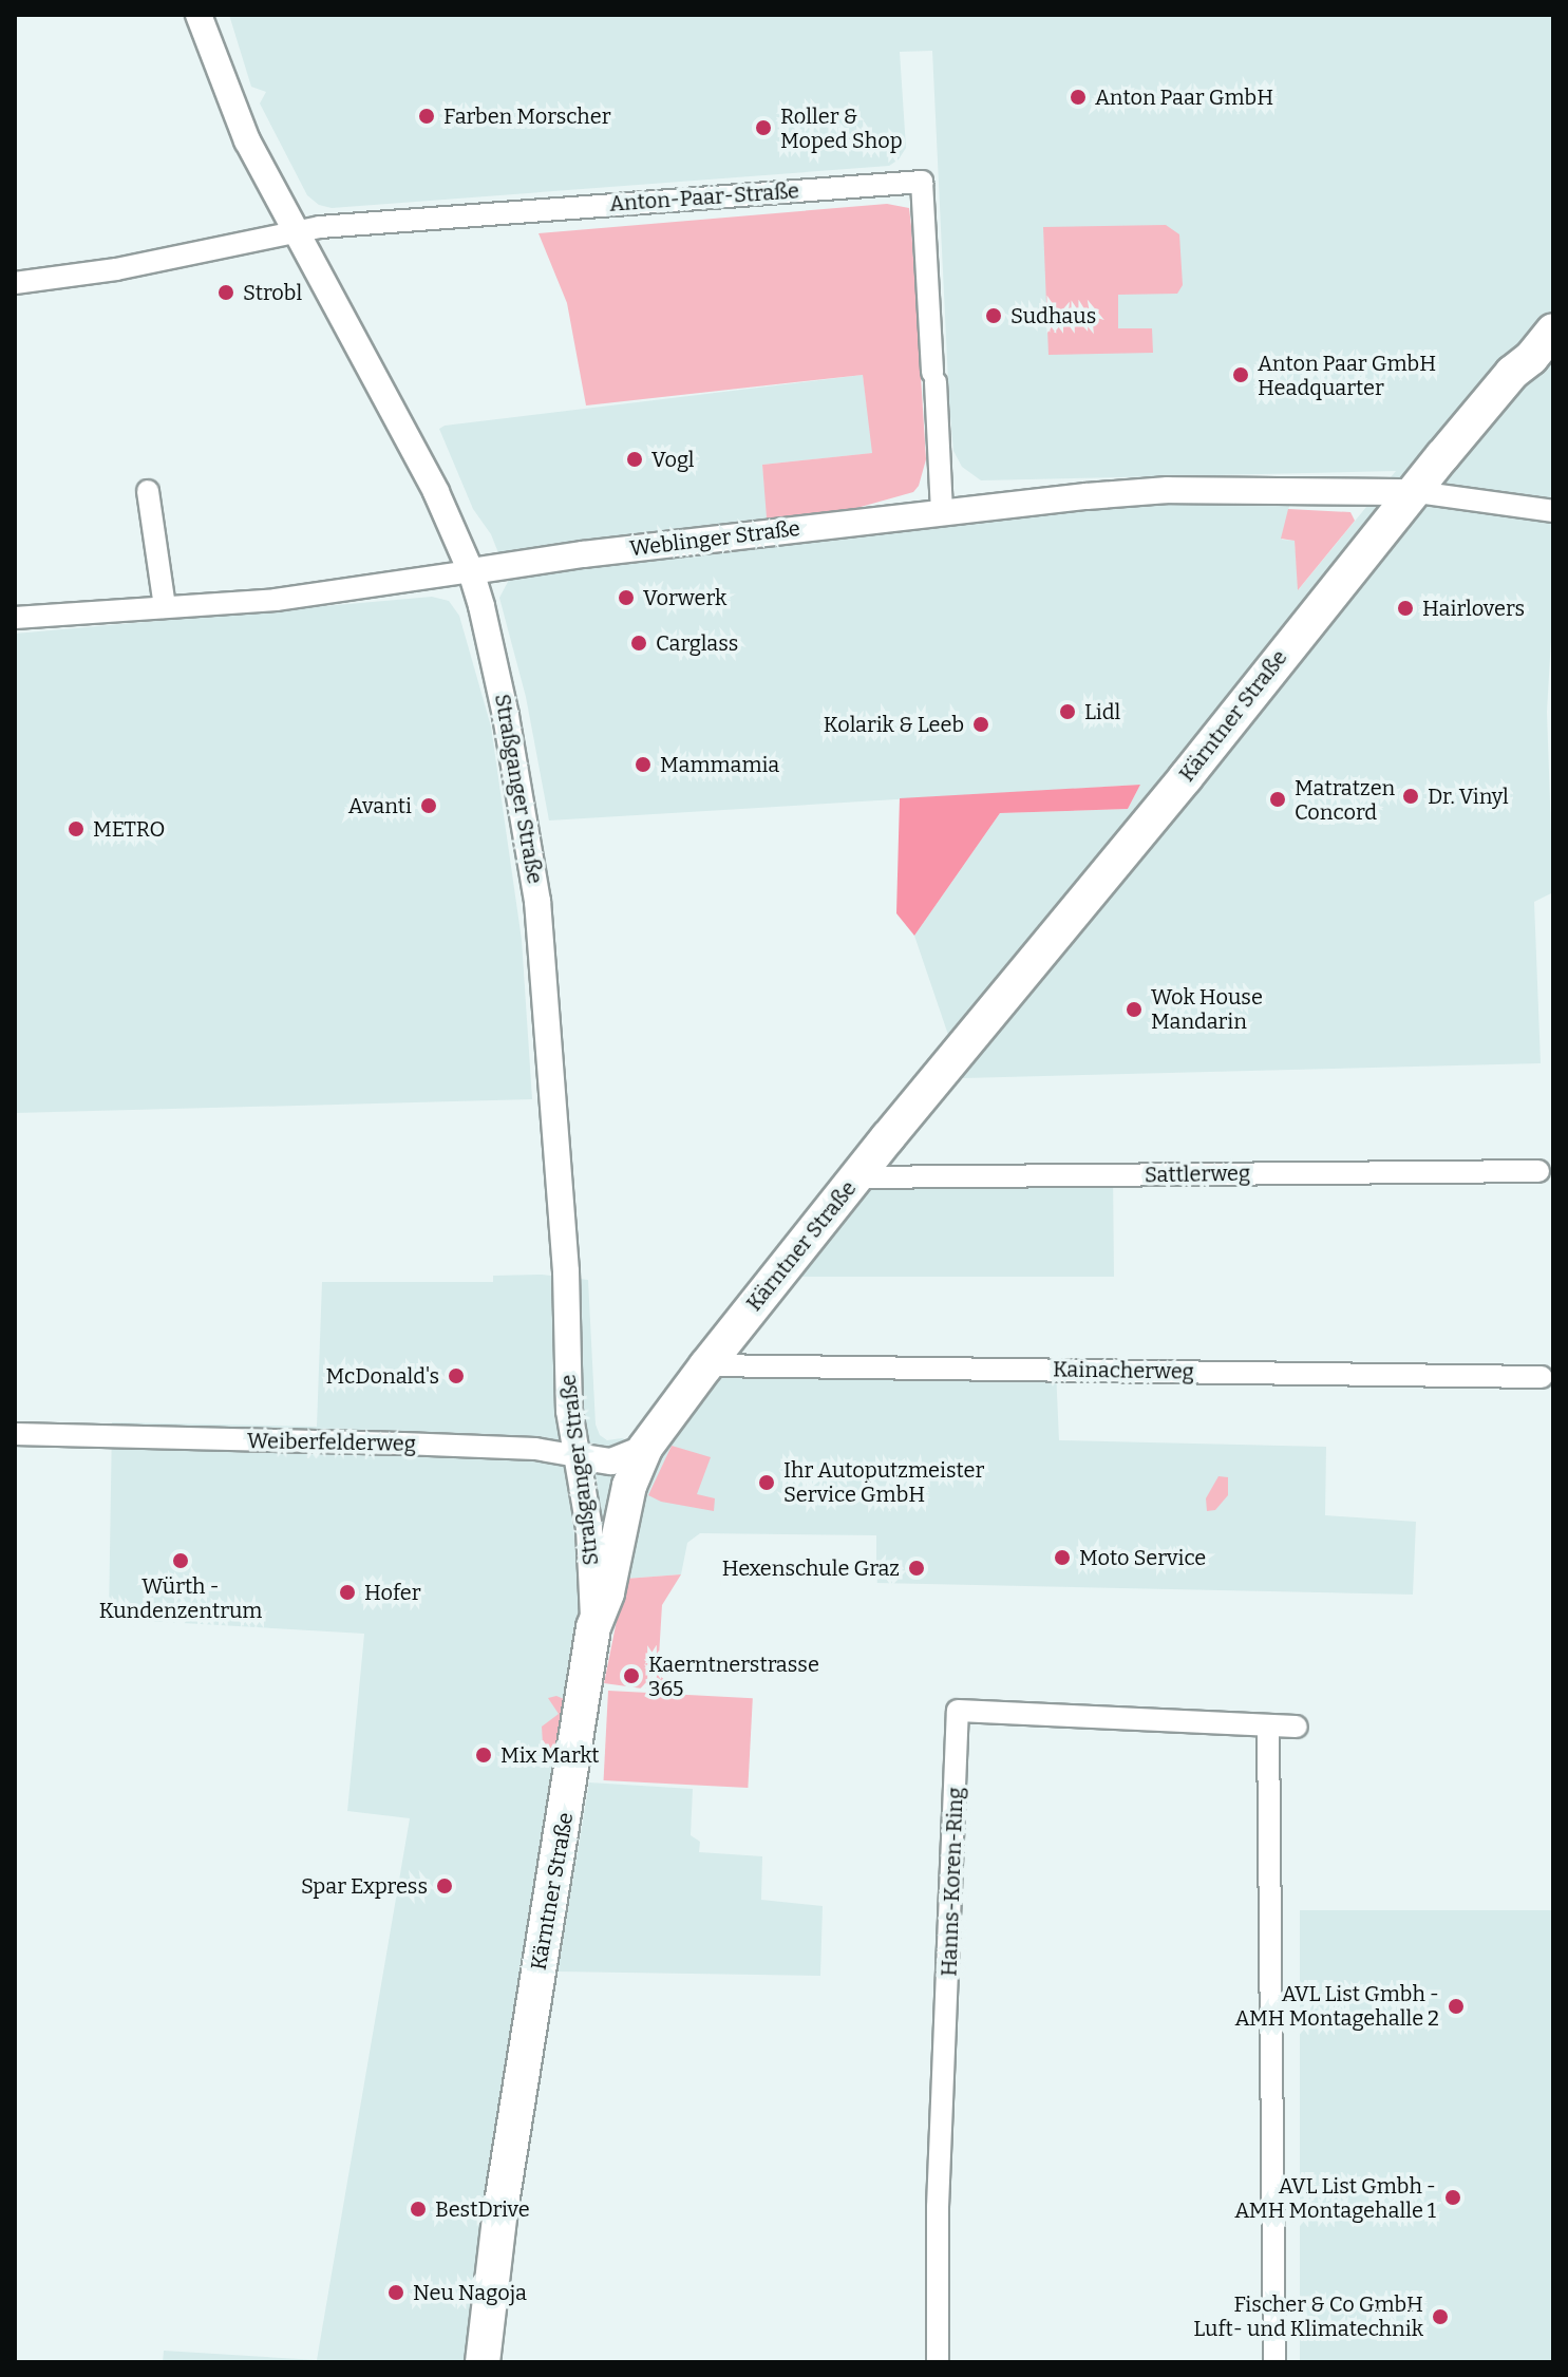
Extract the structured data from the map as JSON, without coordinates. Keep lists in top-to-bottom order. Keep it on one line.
{"streets":{"main road":["Kärntner Straße"],"street":["Anton-Paar-Straße","Weblinger Straße","Straßganger Straße","Sattlerweg","Kainacherweg","Weiberfelderweg","Hanns-Koren-Ring"]},"crossings":[["Anton-Paar-Straße","Weblinger Straße"],["Anton-Paar-Straße","Straßganger Straße"],["Weblinger Straße","Kärntner Straße"],["Weblinger Straße","Straßganger Straße"],["Kärntner Straße","Straßganger Straße"],["Kärntner Straße","Sattlerweg"],["Kärntner Straße","Kainacherweg"],["Kärntner Straße","Weiberfelderweg"],["Straßganger Straße","Weiberfelderweg"]],"places":["Anton Paar GmbH","Farben Morscher","Roller & Moped Shop","Strobl","Sudhaus","Anton Paar GmbH Headquarter","Vogl","Vorwerk","Hairlovers","Carglass","Lidl","Kolarik & Leeb","Mammamia","Dr. Vinyl","Matratzen Concord","Avanti","METRO","Wok House Mandarin","McDonald's","Ihr Autoputzmeister Service GmbH","Moto Service","Würth - Kundenzentrum","Hexenschule Graz","Hofer","Kaerntnerstrasse 365","Mix Markt","Spar Express","AVL List Gmbh - AMH Montagehalle 2","AVL List Gmbh - AMH Montagehalle 1","BestDrive","Neu Nagoja","Fischer & Co GmbH Luft- und Klimatechnik"]}
